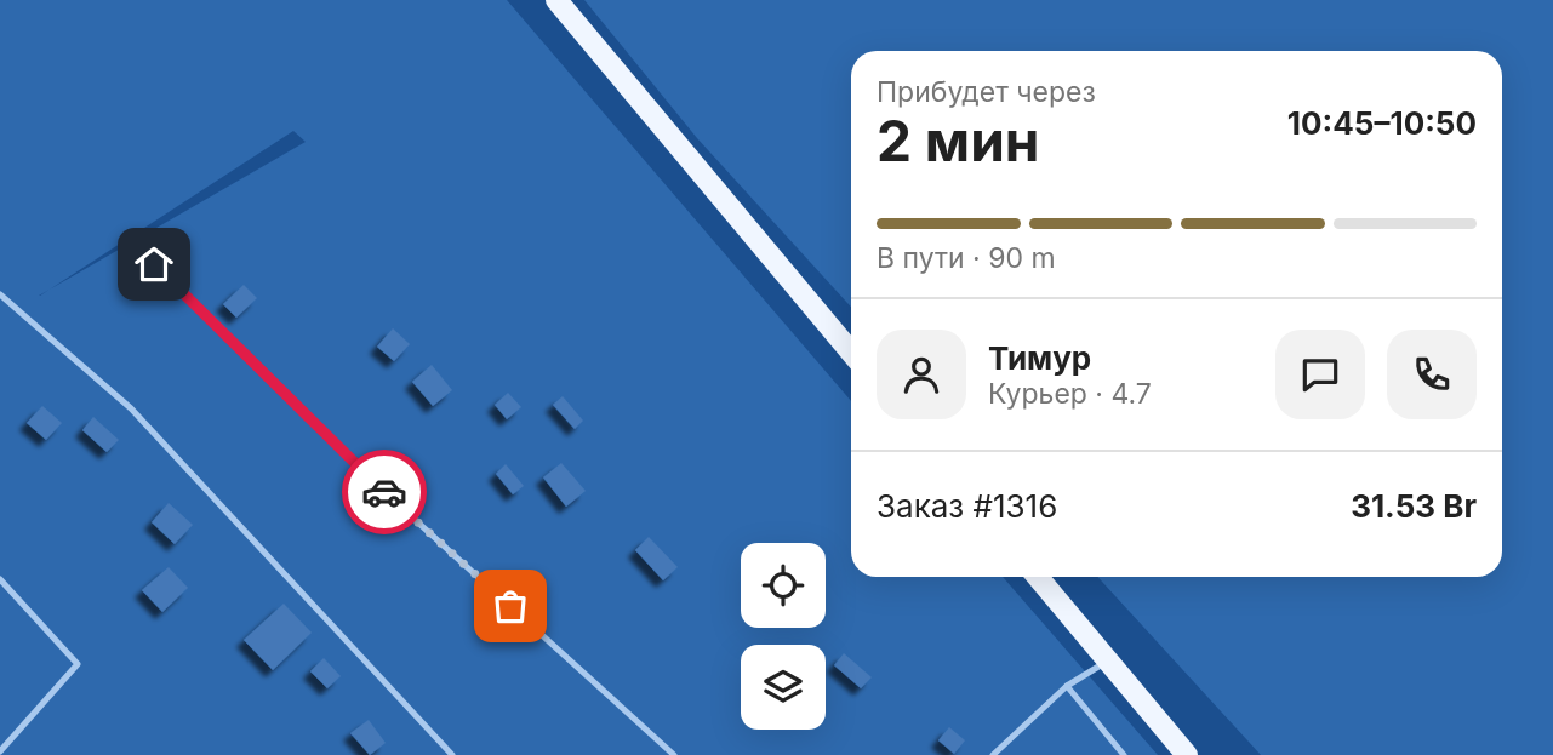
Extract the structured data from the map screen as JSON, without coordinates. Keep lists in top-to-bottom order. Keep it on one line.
{"page":{"heading":["2 мин","Прибудет через","10:45–10:50"],"panel":["Тимур","Курьер · 4.7","Заказ #1316","31.53 Br"],"bar":"В пути · 90 m"}}
